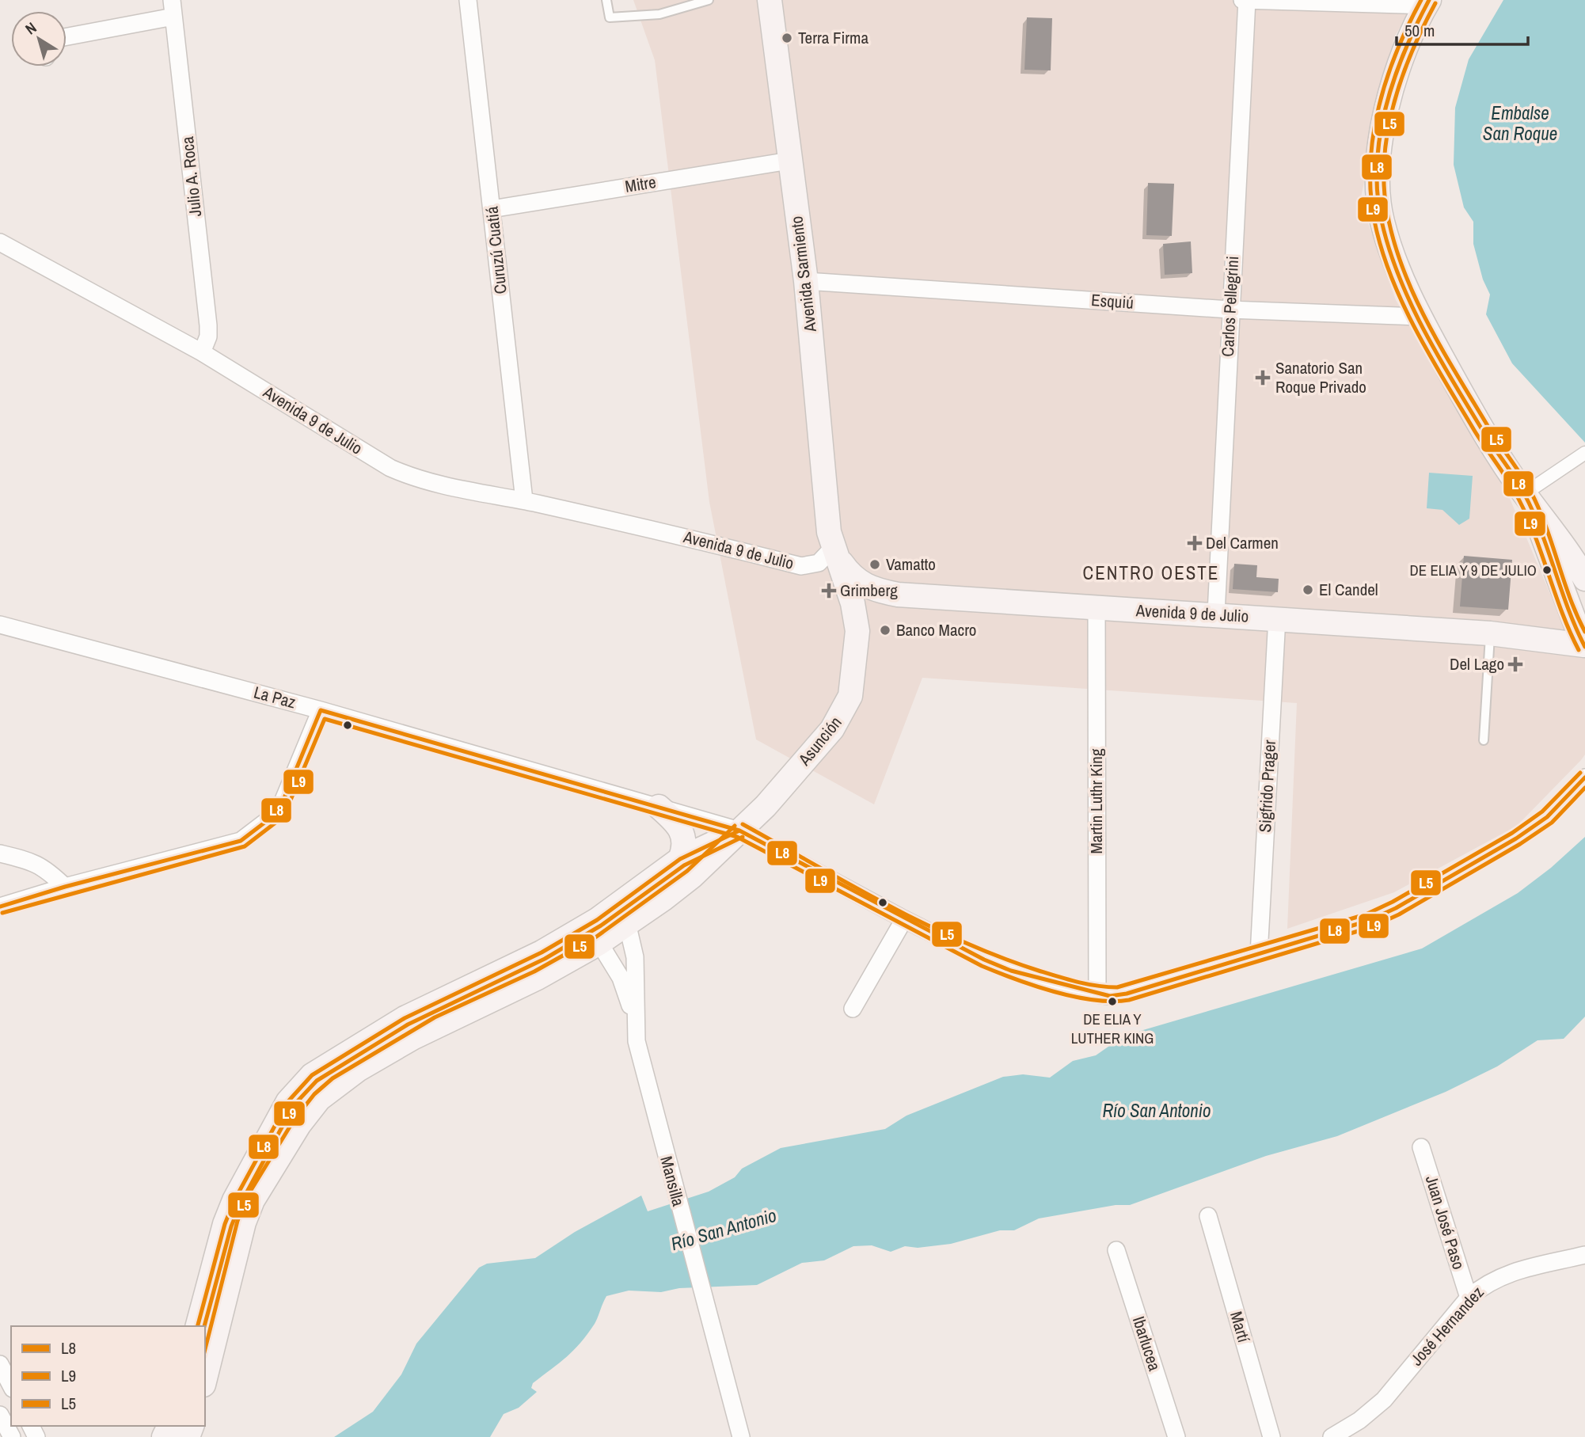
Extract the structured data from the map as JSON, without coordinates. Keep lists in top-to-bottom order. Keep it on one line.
{"streets":{"main road":["Avenida Sarmiento","Avenida 9 de Julio","Asunción"],"street":["Julio A. Roca","Mitre","Curuzú Cuatiá","Esquiú","Carlos Pellegrini","La Paz","Sigfrido Prager","Martin Luthr King","Mansilla","Juan José Paso","José Hernandez","Martí","Ibarlucea"]},"crossings":[["Julio A. Roca","Avenida 9 de Julio"],["Mitre","Curuzú Cuatiá"],["Mitre","Avenida Sarmiento"],["Curuzú Cuatiá","Avenida 9 de Julio"],["Avenida Sarmiento","Esquiú"],["Avenida Sarmiento","Avenida 9 de Julio"],["Avenida Sarmiento","Asunción"],["Esquiú","Carlos Pellegrini"],["Carlos Pellegrini","Avenida 9 de Julio"],["Avenida 9 de Julio","Asunción"],["Avenida 9 de Julio","Sigfrido Prager"],["Avenida 9 de Julio","Martin Luthr King"],["La Paz","Asunción"],["La Paz","Sigfrido Prager"],["La Paz","Martin Luthr King"],["Asunción","Mansilla"],["Juan José Paso","José Hernandez"]],"districts":["CENTRO OESTE"],"water":["Embalse San Roque","Río San Antonio"],"places":{"other":["Terra Firma","Vamatto","DE ELIA Y 9 DE JULIO","El Candel","Banco Macro","DE ELIA Y LUTHER KING"],"health":["Sanatorio San Roque Privado","Del Carmen","Grimberg","Del Lago"]},"lines":["transit line L8","transit line L9","transit line L5"],"legend":["L8","L9","L5"],"scale_bar":"50 m","north":"top left"}
